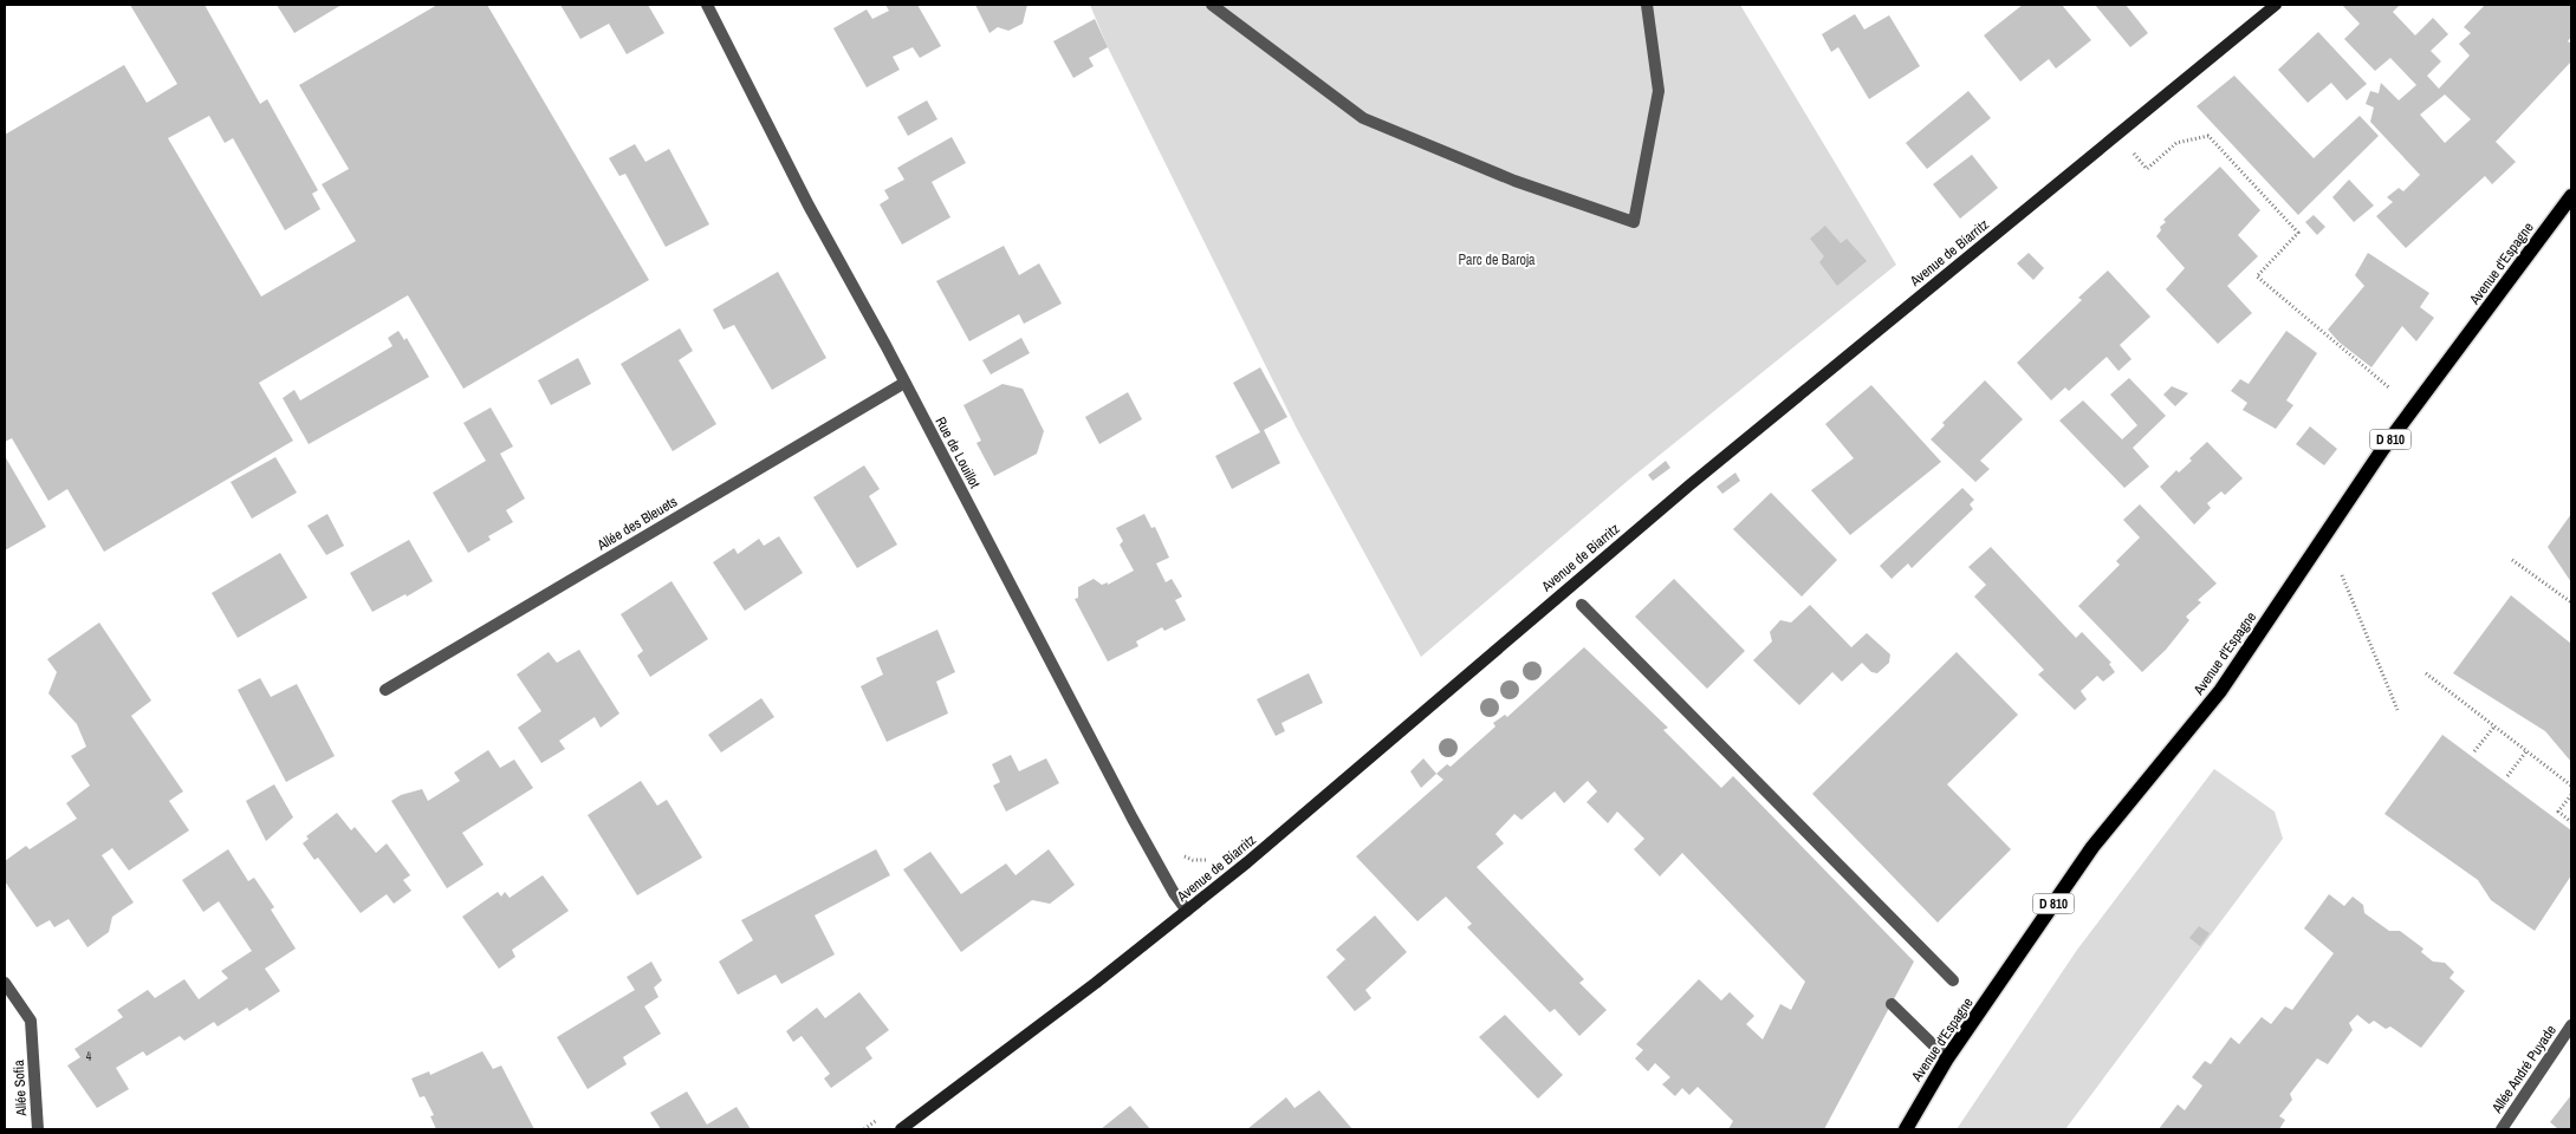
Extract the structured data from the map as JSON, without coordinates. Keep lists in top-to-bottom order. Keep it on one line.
{"streets":{"main road":["Avenue de Biarritz","Avenue d'Espagne","D 810"],"street":["Rue de Louillot","Allée des Bleuets","Allée André Puyade","Allée Sofia"]},"crossings":[["Avenue de Biarritz","Rue de Louillot"],["Rue de Louillot","Allée des Bleuets"]],"parks":["Parc de Baroja"],"house_numbers":["4"]}
